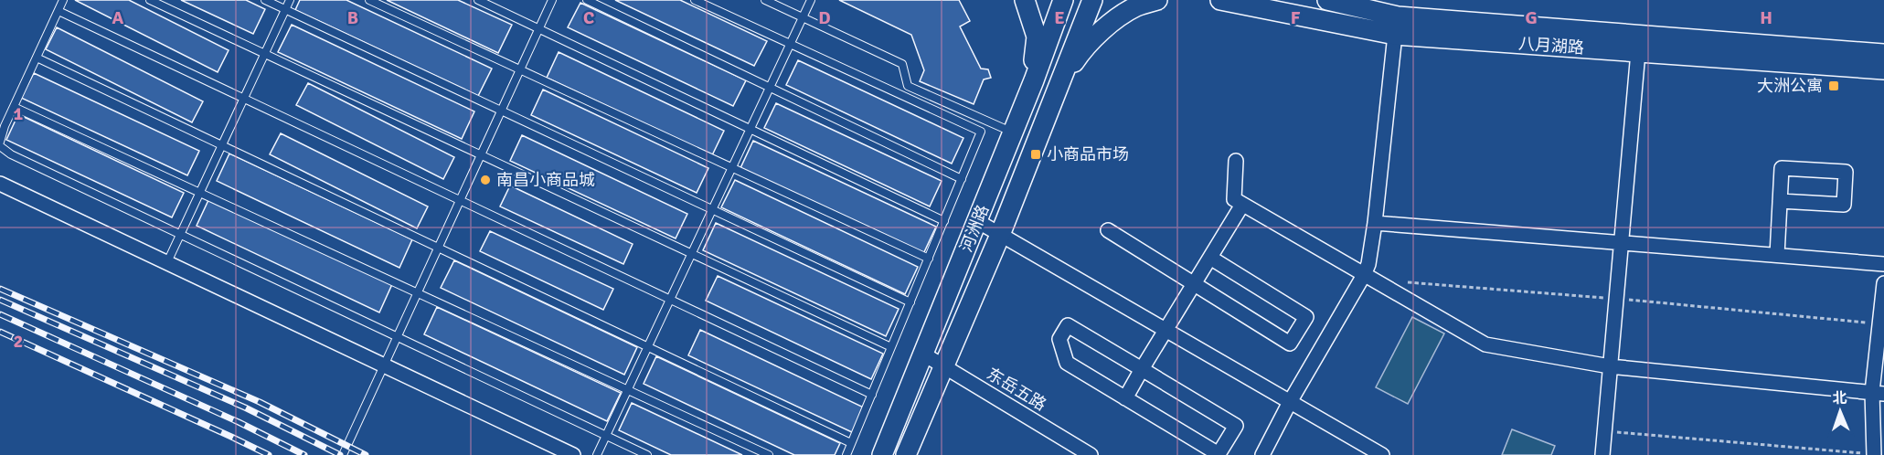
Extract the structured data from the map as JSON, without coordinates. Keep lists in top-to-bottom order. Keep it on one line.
{"streets":{"main road":["八月湖路","河洲路"],"street":["东岳五路"]},"crossings":[["河洲路","东岳五路"]],"places":{"transit":["大洲公寓","小商品市场"],"other":["南昌小商品城"]},"north":"top","grid":{"columns":["A","B","C","D","E","F","G","H"],"rows":["1","2"]}}
